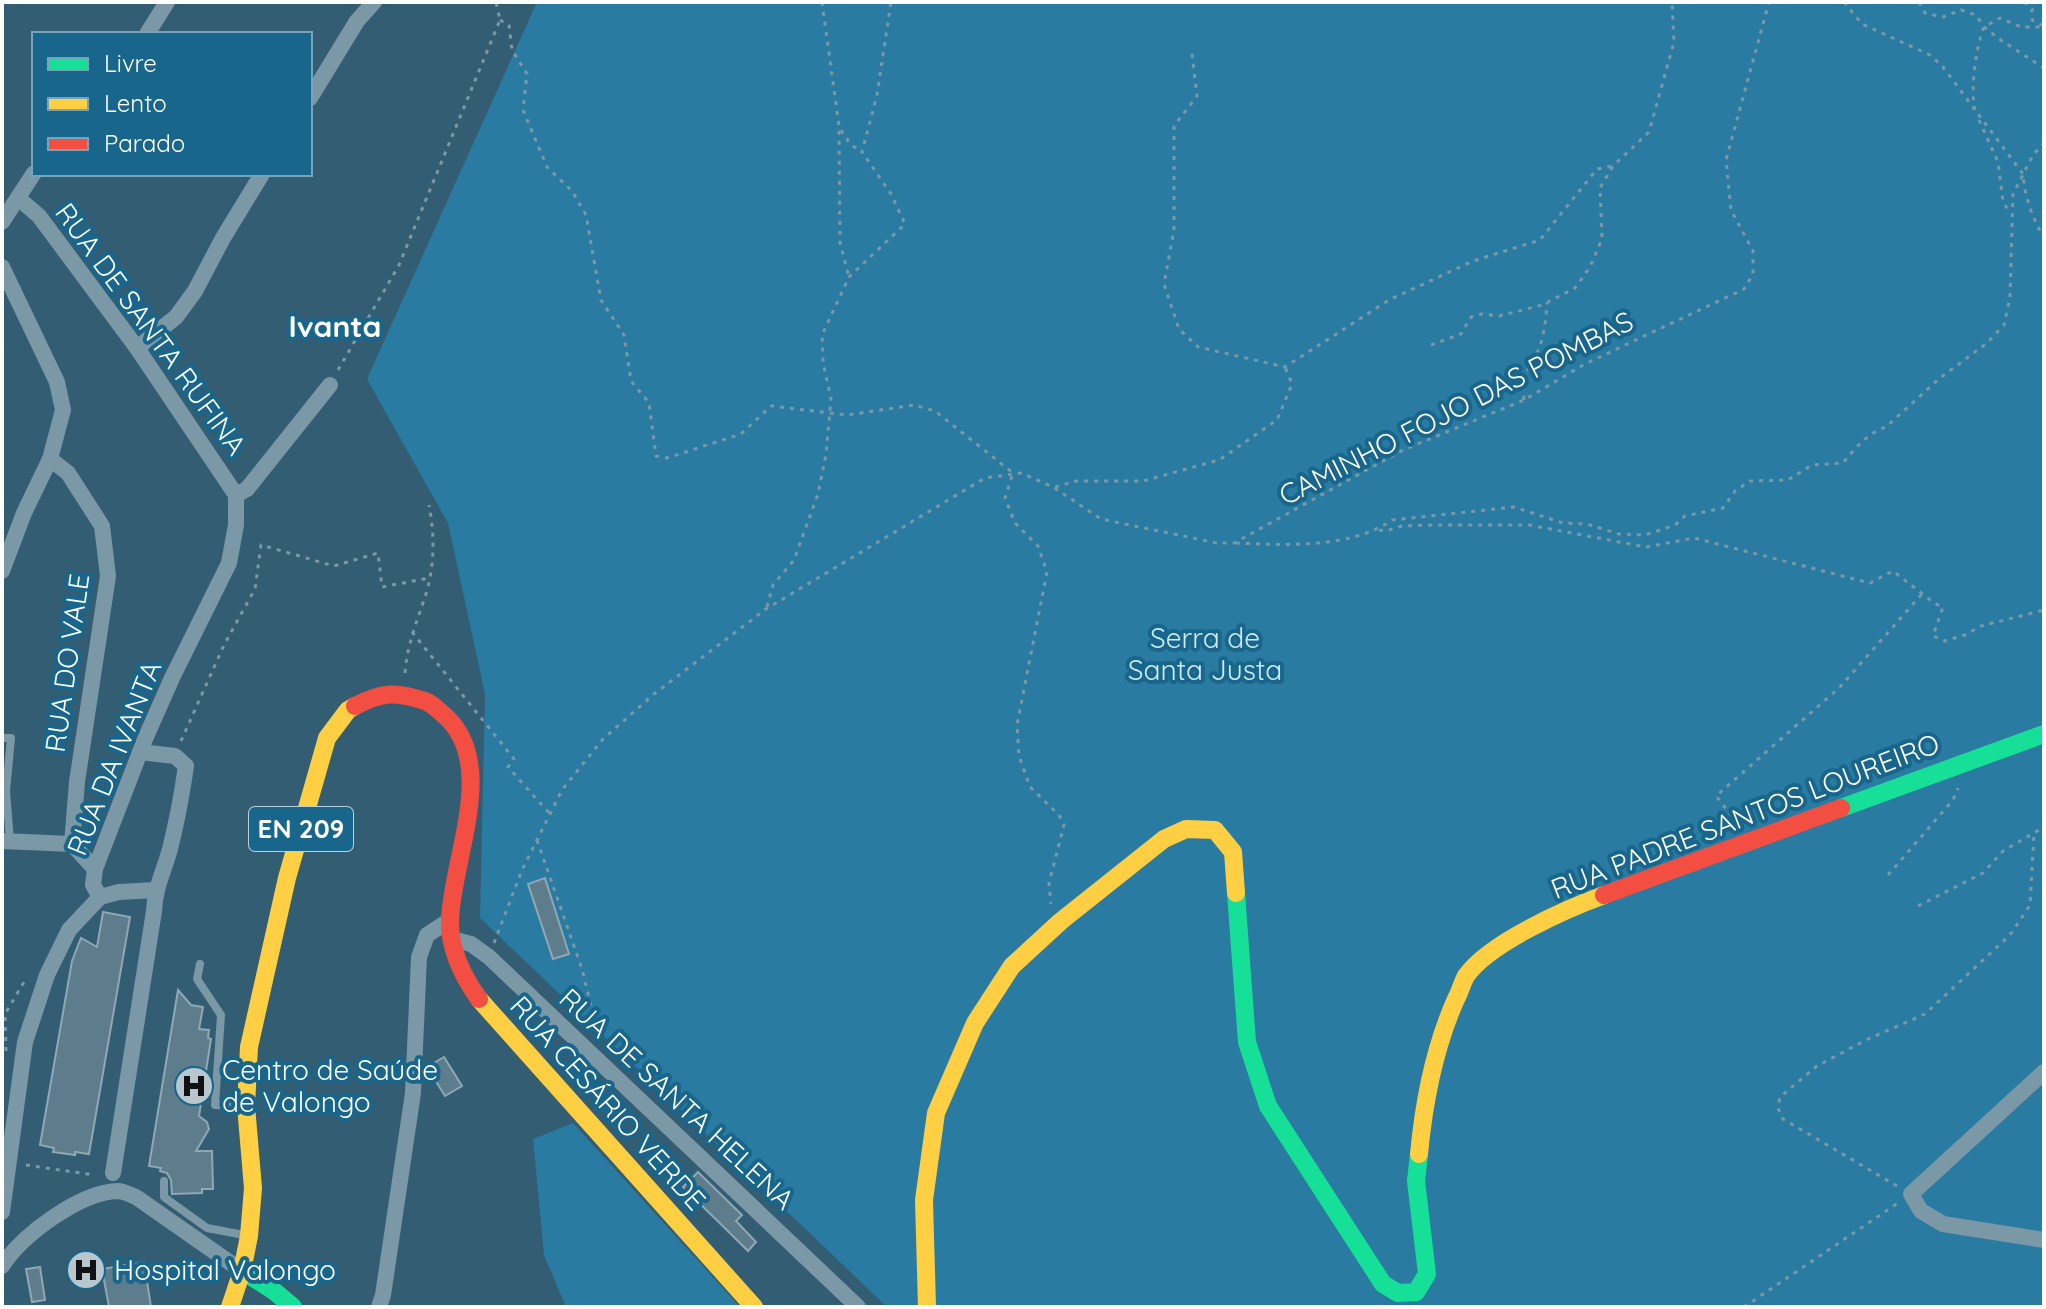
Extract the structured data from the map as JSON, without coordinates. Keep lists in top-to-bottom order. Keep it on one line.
{"streets":{"street":["RUA DE SANTA RUFINA","RUA DO VALE","RUA DA IVANTA","RUA PADRE SANTOS LOUREIRO","EN 209","RUA DE SANTA HELENA","RUA CESÁRIO VERDE"],"path":["CAMINHO FOJO DAS POMBAS"]},"crossings":[["RUA DE SANTA RUFINA","RUA DA IVANTA"],["EN 209","RUA CESÁRIO VERDE"],["RUA DE SANTA HELENA","RUA CESÁRIO VERDE"]],"districts":["Ivanta"],"parks":["Serra de Santa Justa"],"places":{"hospital":["Centro de Saúde de Valongo","Hospital Valongo"]},"legend":["Livre","Lento","Parado"]}
